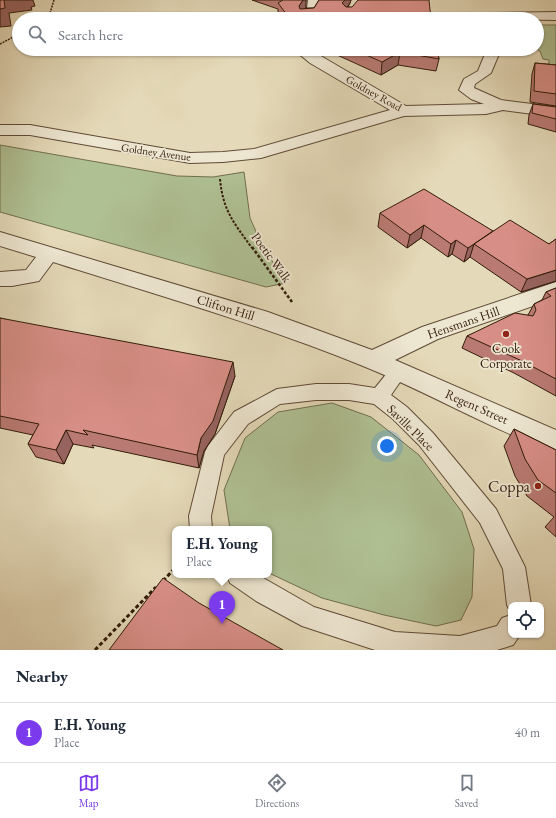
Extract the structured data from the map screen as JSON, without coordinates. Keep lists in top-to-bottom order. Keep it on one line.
{"streets":{"street":["Goldney Road","Goldney Avenue","Clifton Hill","Hensmans Hill","Regent Street"],"lane":["Saville Place"],"path":["Poetic Walk"]},"crossings":[["Goldney Road","Goldney Avenue"],["Poetic Walk","Clifton Hill"],["Clifton Hill","Hensmans Hill"],["Clifton Hill","Regent Street"]],"places":["Cook Corporate","Coppa"],"page":{"search":"Search here","popup":["E.H. Young","Place"],"pins":"1","heading":"Nearby","list":[{"mark":"1","name":"E.H. Young","note":"Place","value":"40 m"}],"nav":["Map","Directions","Saved"]}}
